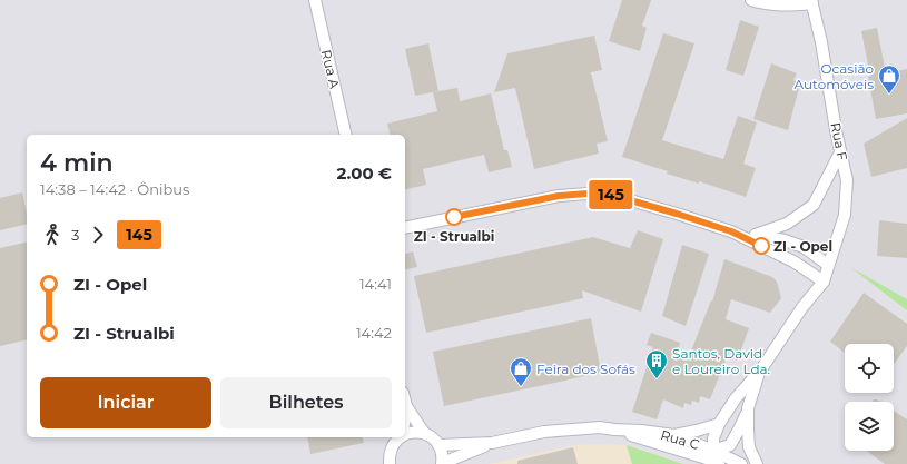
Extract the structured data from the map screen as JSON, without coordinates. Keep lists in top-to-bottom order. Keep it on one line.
{"streets":{"street":["Rua A","Rua F","Rua C"]},"places":{"shop":["Ocasião Automóveis","Feira dos Sofás"],"other":["ZI - Strualbi","ZI - Opel"],"building":["Santos, David e Loureiro Lda."]},"lines":["bus line 145"],"page":{"on_map":"145","heading":["4 min","14:38 – 14:42 · Ônibus","2.00 €"],"legs":["3","145"],"list":[{"name":"ZI - Opel","value":"14:41"},{"name":"ZI - Strualbi","value":"14:42"}],"buttons":["Iniciar","Bilhetes"]}}
